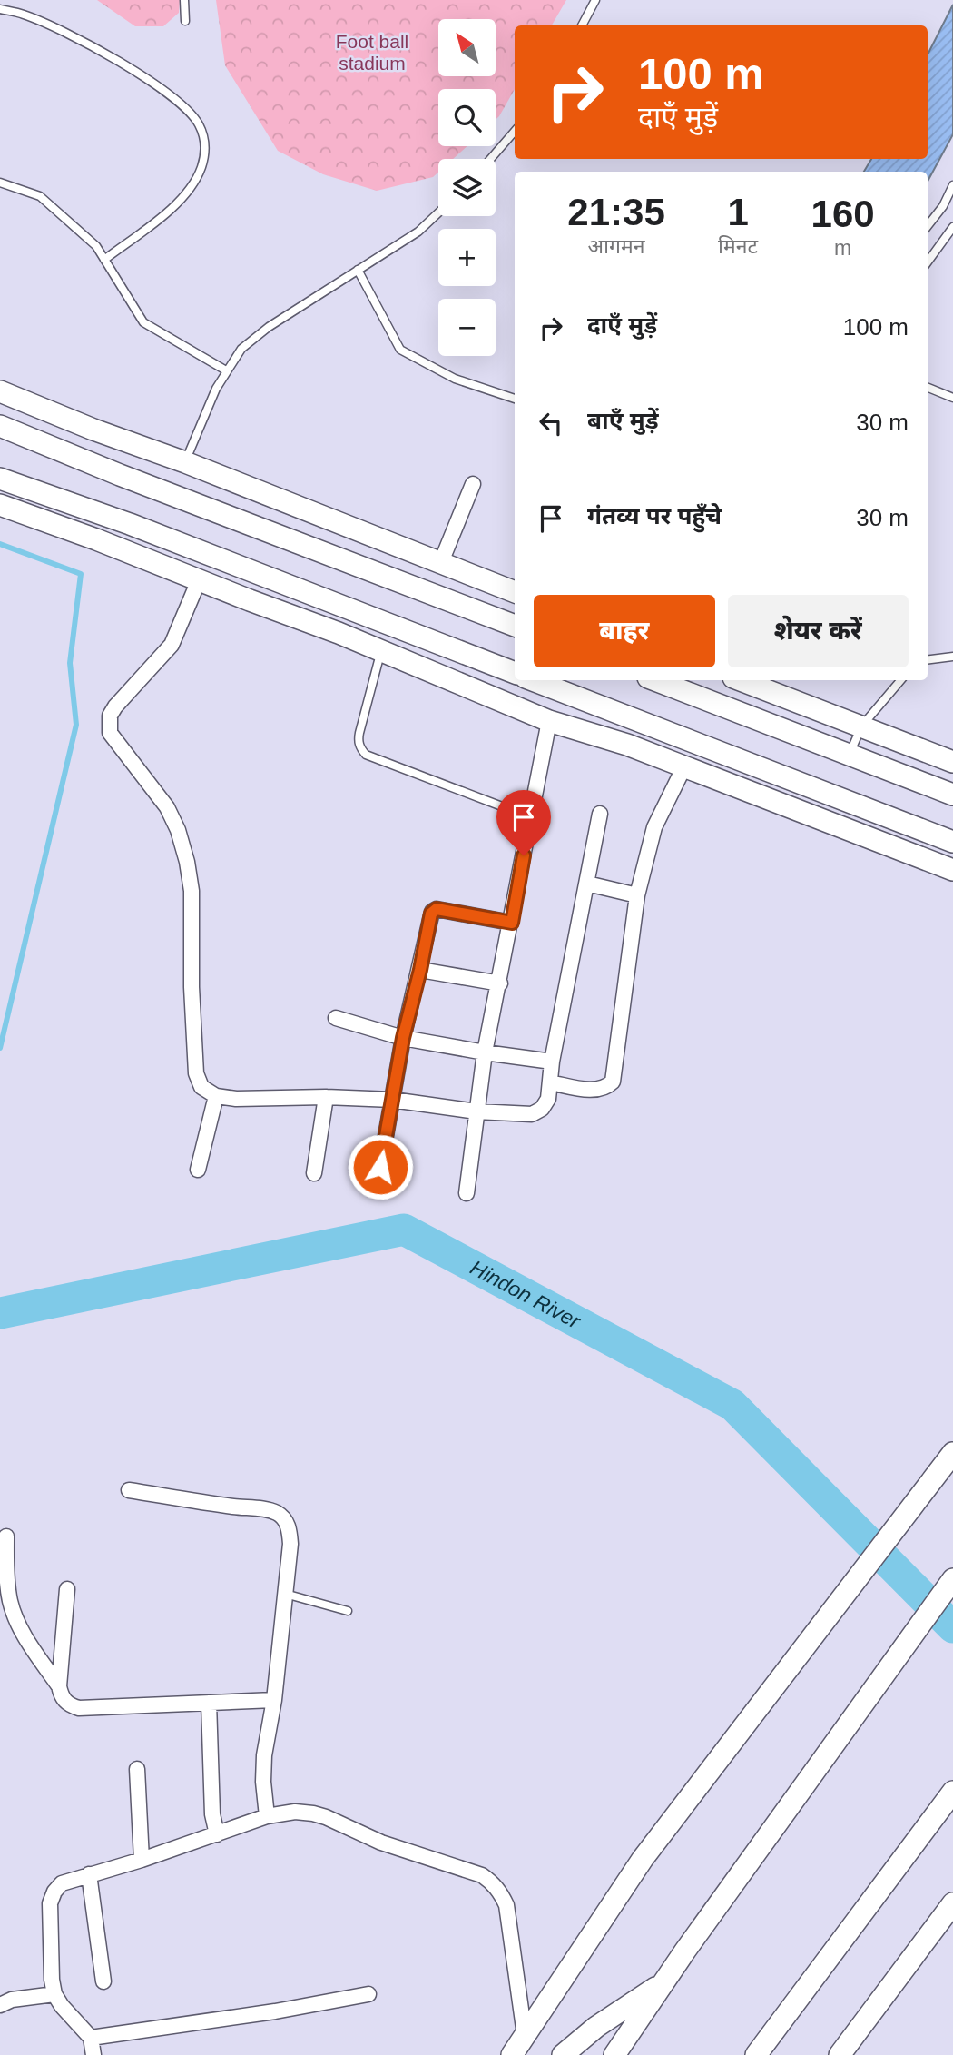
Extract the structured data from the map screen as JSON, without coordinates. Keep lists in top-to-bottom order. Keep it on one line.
{"water":["Hindon River"],"parks":["Foot ball stadium"],"north":"top left","page":{"map_buttons":["+","−"],"turn":["100 m","दाएँ मुड़ें"],"eta":["21:35","आगमन","1","मिनट","160","m"],"list":[{"name":"दाएँ मुड़ें","value":"100 m"},{"name":"बाएँ मुड़ें","value":"30 m"},{"name":"गंतव्य पर पहुँचे","value":"30 m"}],"buttons":["बाहर","शेयर करें"]}}
